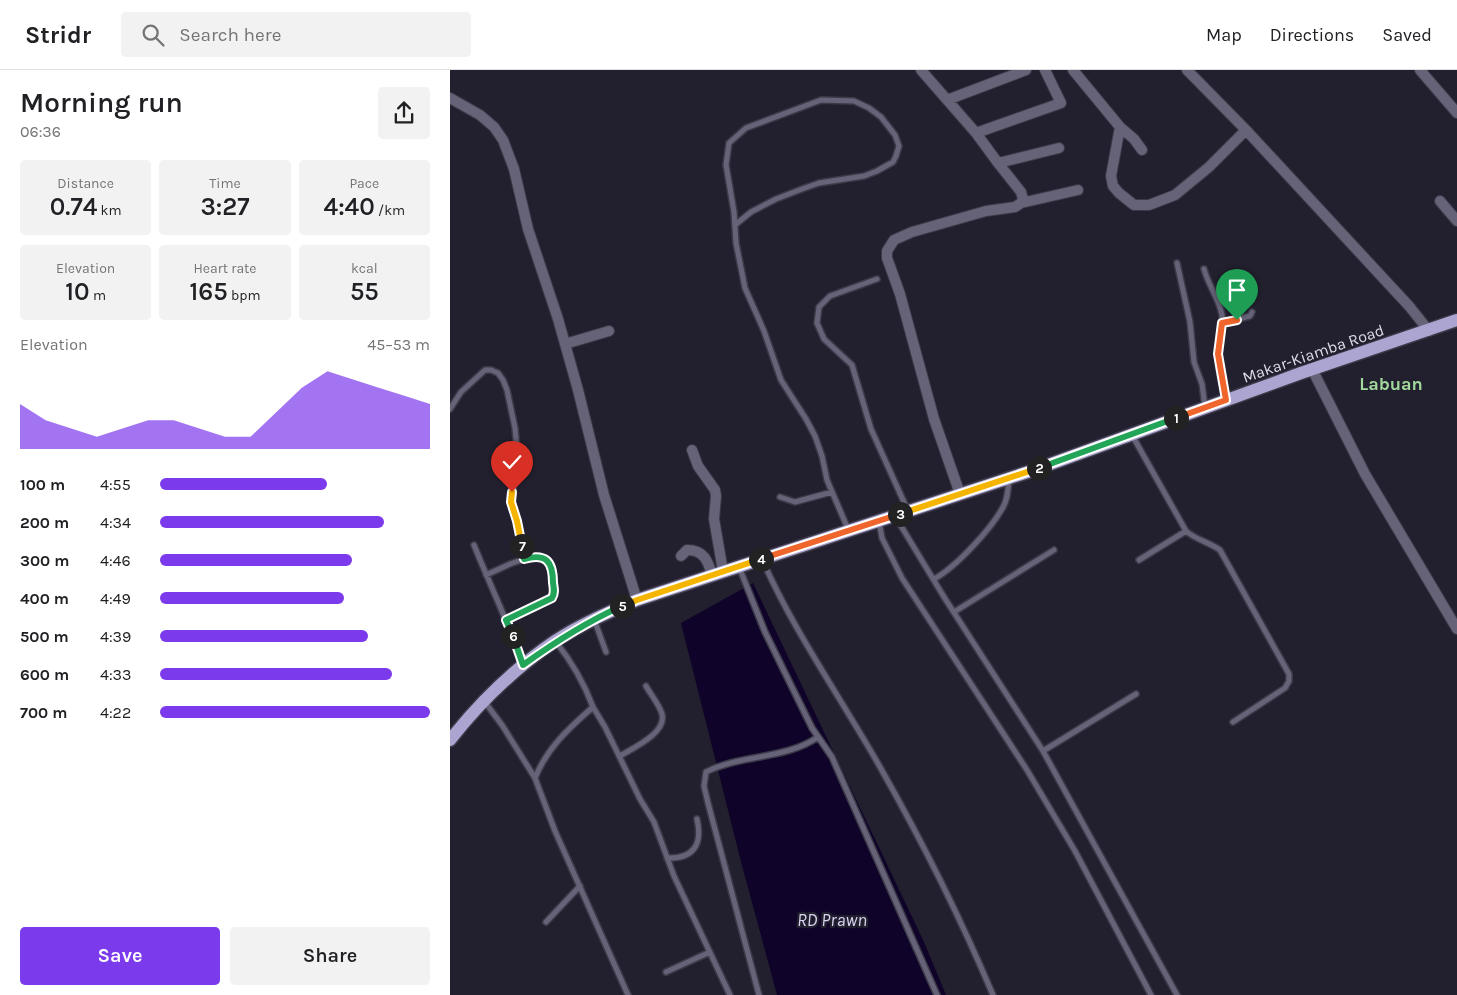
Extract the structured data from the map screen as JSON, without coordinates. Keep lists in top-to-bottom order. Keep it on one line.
{"streets":{"main road":["Makar-Kiamba Road"]},"districts":["Labuan"],"water":["RD Prawn"],"page":{"header":"Stridr","search":"Search here","nav":["Map","Directions","Saved"],"heading":["Morning run","06:36"],"stats":[["Distance","0.74 km"],["Time","3:27"],["Pace","4:40 /km"],["Elevation","10 m"],["Heart rate","165 bpm"],["kcal","55"]],"chart":["Elevation","45–53 m"],"pins":["1","2","3","7","4","5","6"],"list":[{"name":"100 m","note":"4:55"},{"name":"200 m","note":"4:34"},{"name":"300 m","note":"4:46"},{"name":"400 m","note":"4:49"},{"name":"500 m","note":"4:39"},{"name":"600 m","note":"4:33"},{"name":"700 m","note":"4:22"}],"buttons":["Save","Share"]}}
